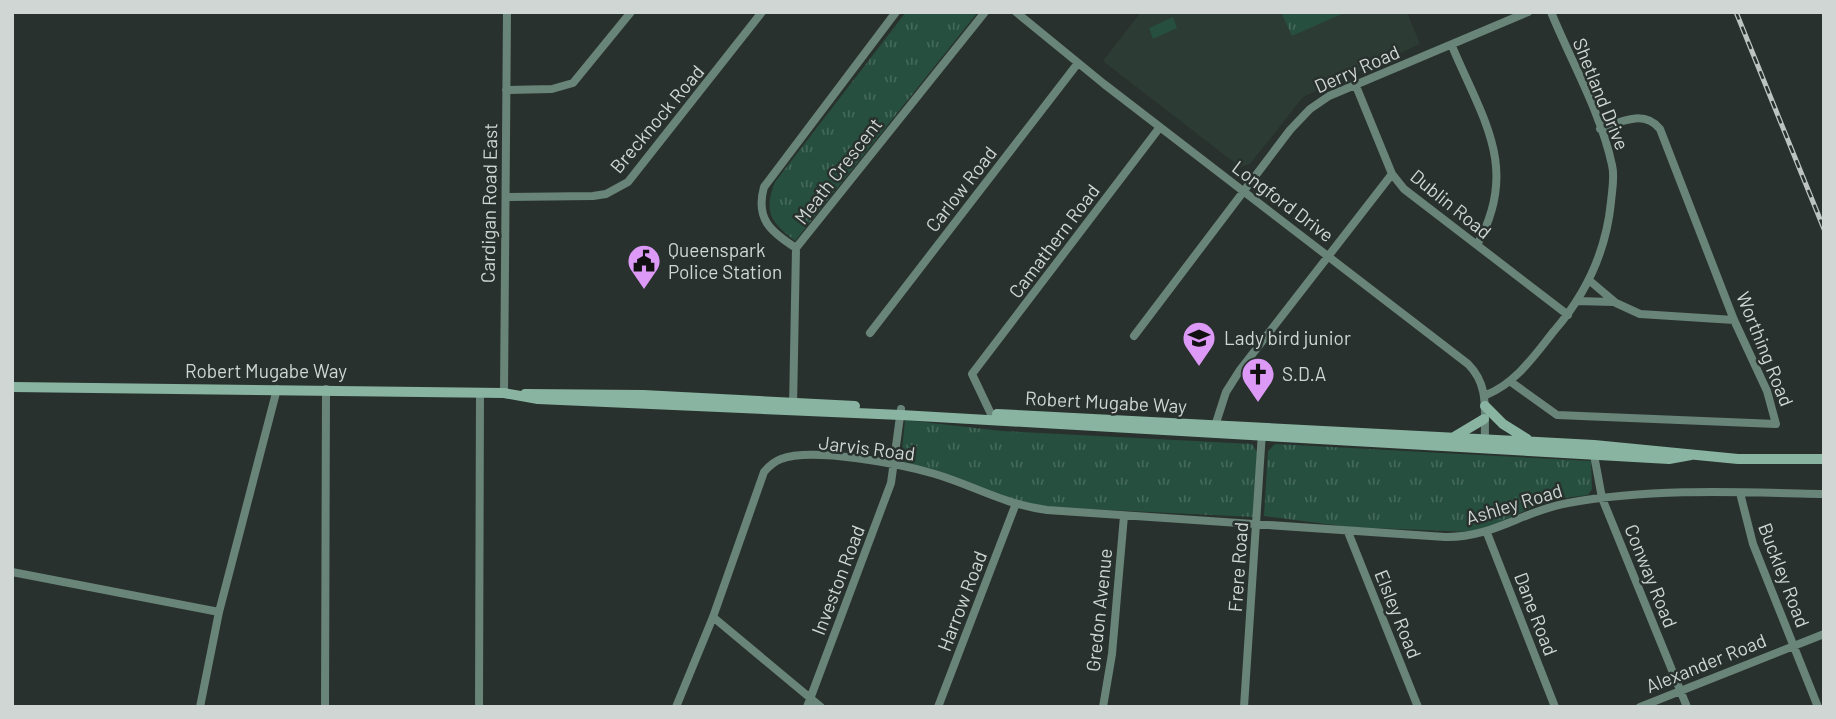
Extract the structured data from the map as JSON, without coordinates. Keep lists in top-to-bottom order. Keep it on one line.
{"streets":{"main road":["Robert Mugabe Way"],"street":["Derry Road","Shetland Drive","Brecknock Road","Meath Crescent","Carlow Road","Longford Drive","Cardigan Road East","Dublin Road","Camathern Road","Worthing Road","Jarvis Road","Ashley Road","Frere Road","Buckley Road","Conway Road","Investon Road","Harrow Road","Gredon Avenue","Elsley Road","Dane Road","Alexander Road"]},"crossings":[["Derry Road","Longford Drive"],["Derry Road","Dublin Road"],["Shetland Drive","Longford Drive"],["Shetland Drive","Dublin Road"],["Shetland Drive","Worthing Road"],["Brecknock Road","Cardigan Road East"],["Carlow Road","Longford Drive"],["Longford Drive","Camathern Road"],["Cardigan Road East","Robert Mugabe Way"],["Camathern Road","Robert Mugabe Way"],["Robert Mugabe Way","Frere Road"],["Robert Mugabe Way","Conway Road"],["Robert Mugabe Way","Investon Road"],["Jarvis Road","Ashley Road"],["Jarvis Road","Frere Road"],["Jarvis Road","Investon Road"],["Jarvis Road","Harrow Road"],["Jarvis Road","Gredon Avenue"],["Ashley Road","Frere Road"],["Ashley Road","Buckley Road"],["Ashley Road","Conway Road"],["Ashley Road","Elsley Road"],["Ashley Road","Dane Road"],["Buckley Road","Alexander Road"],["Conway Road","Alexander Road"]],"places":{"public building":["Queenspark Police Station"],"school or university":["Lady bird junior"],"church":["S.D.A"]}}
